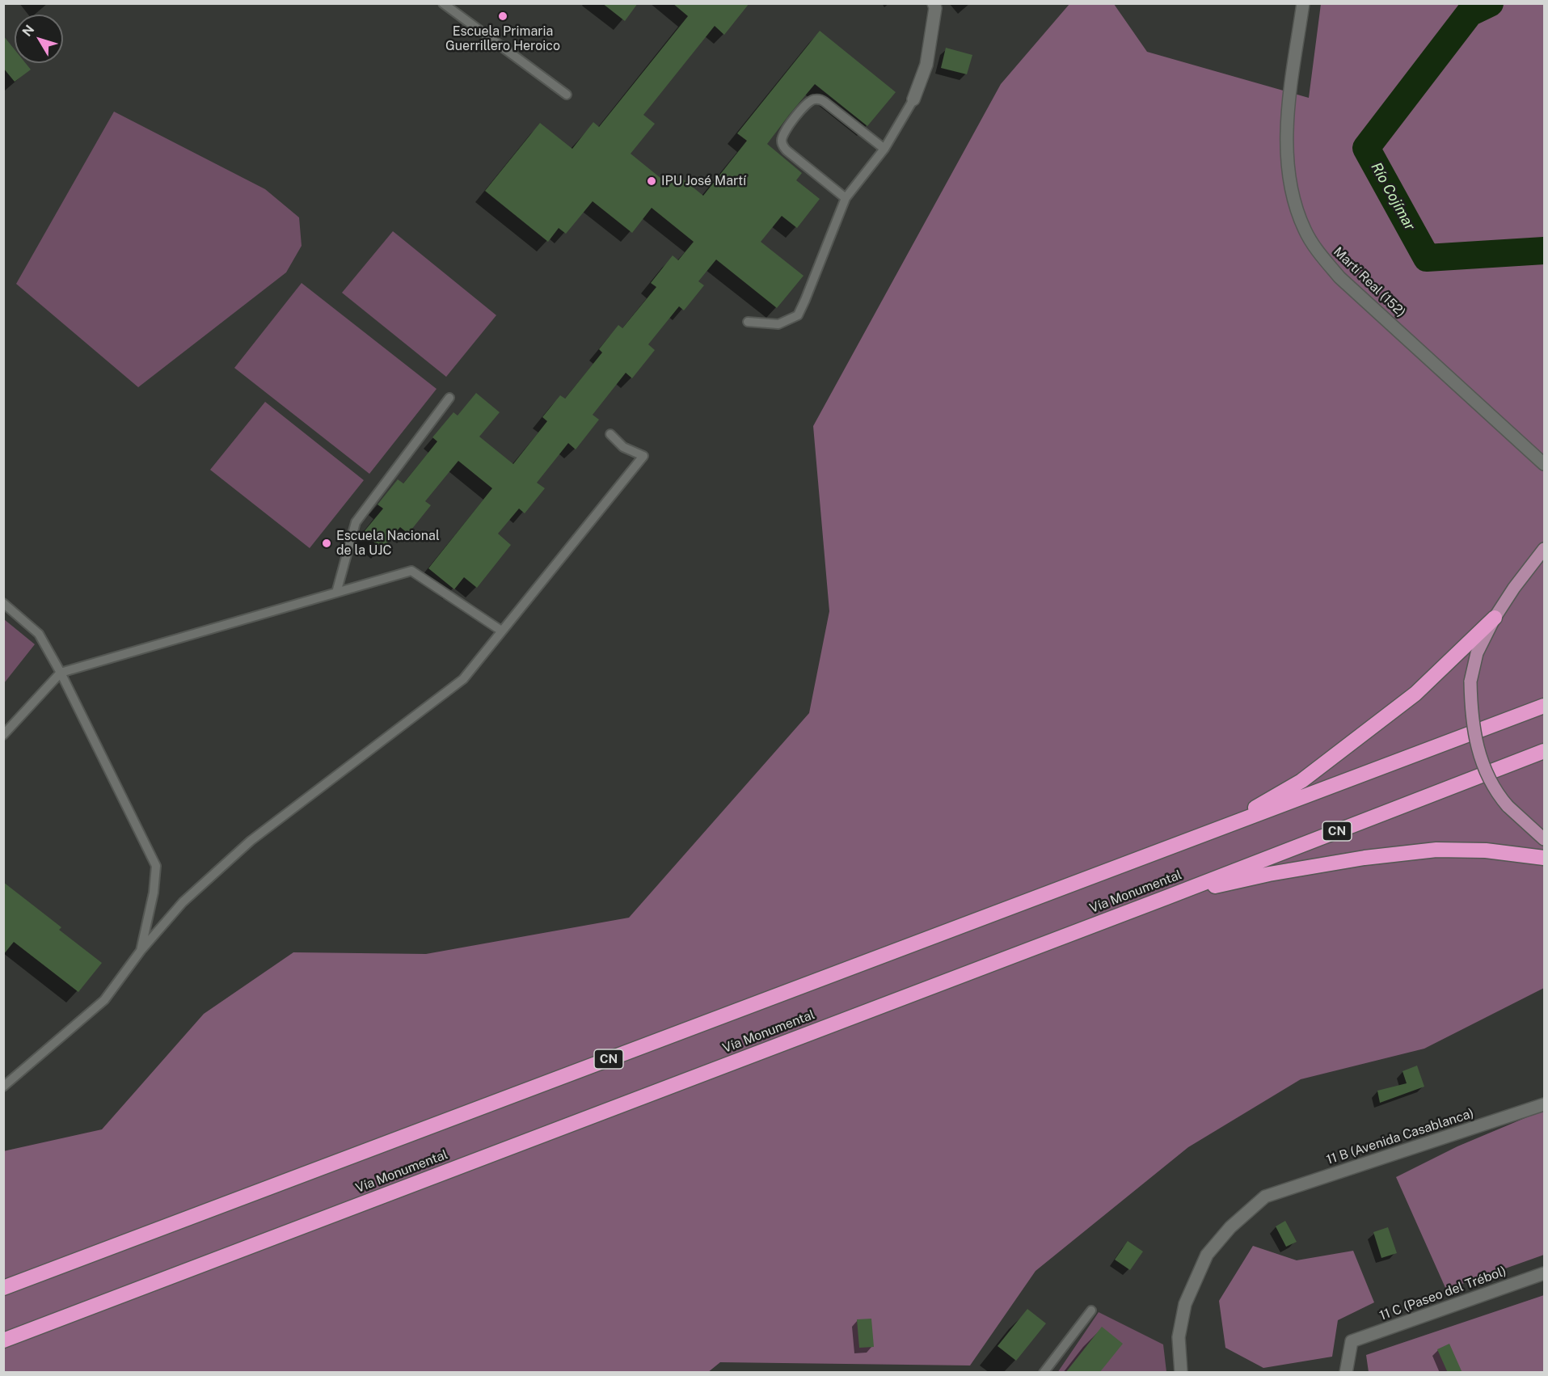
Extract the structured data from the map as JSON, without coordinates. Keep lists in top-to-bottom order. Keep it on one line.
{"streets":{"highway":["CN","Vía Monumental"],"street":["Martí Real (152)","11 B (Avenida Casablanca)","11 C (Paseo del Trébol)"]},"water":["Río Cojímar"],"places":["Escuela Primaria Guerrillero Heroico","IPU José Martí","Escuela Nacional de la UJC"],"north":"top left"}
